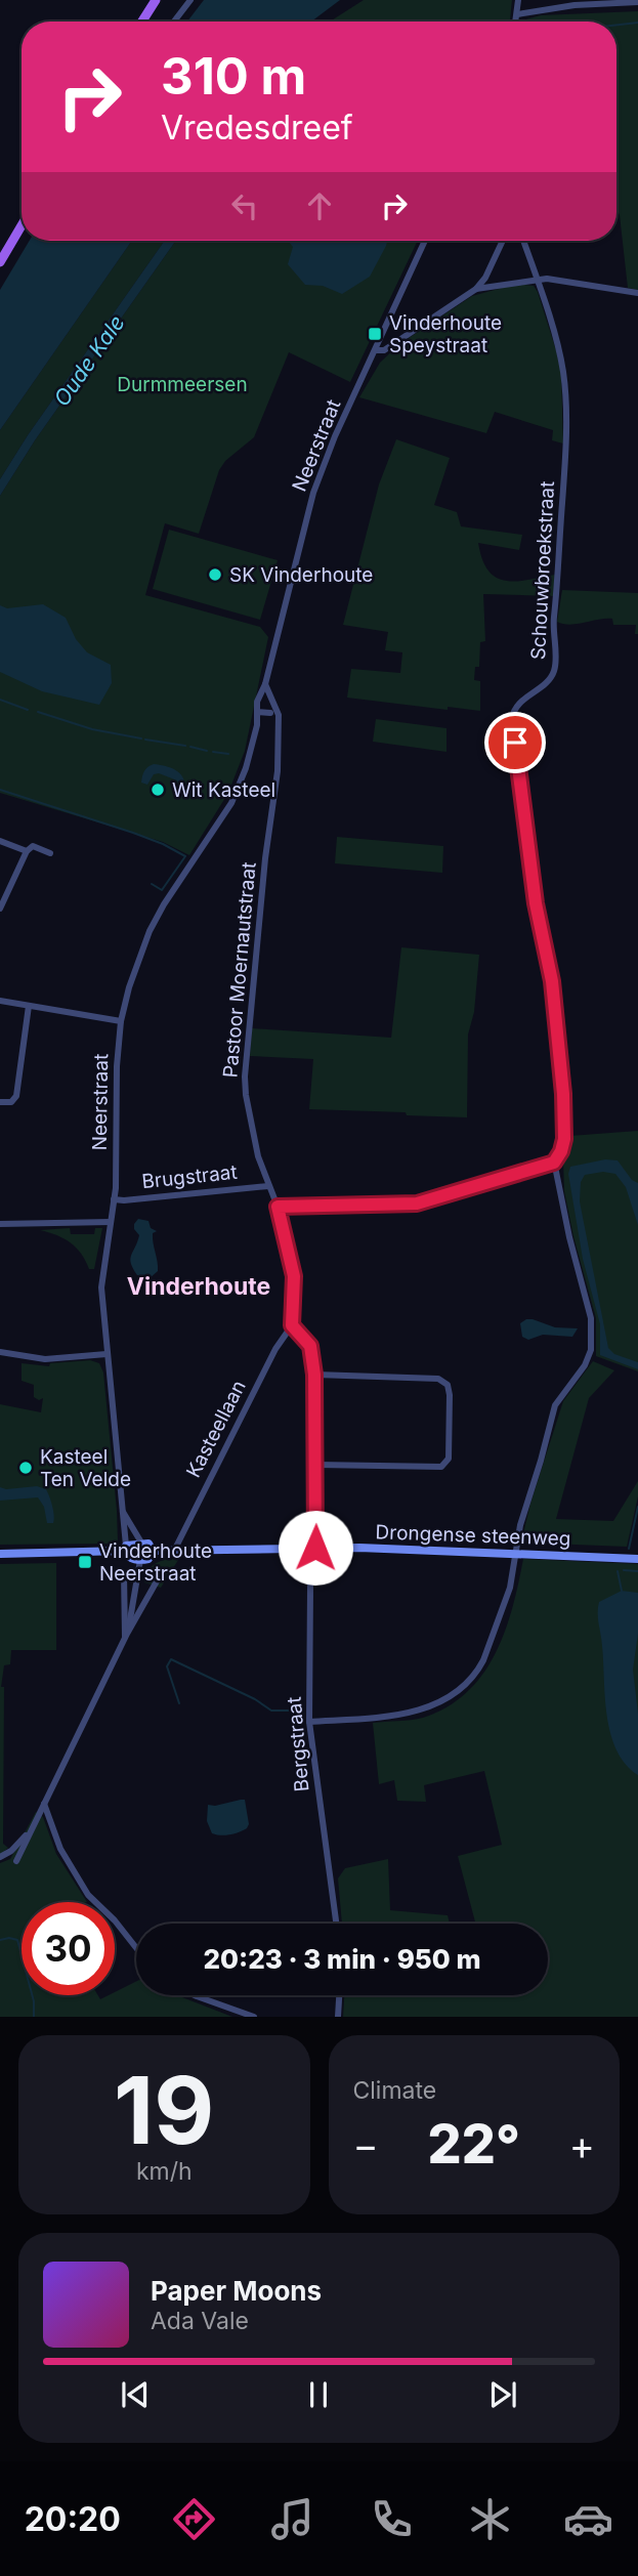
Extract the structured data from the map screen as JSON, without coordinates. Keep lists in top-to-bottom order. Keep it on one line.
{"streets":{"street":["Neerstraat","Schouwbroekstraat","Pastoor Moernautstraat","Brugstraat","Kasteellaan","Drongense steenweg","Bergstraat"]},"crossings":[["Neerstraat","Pastoor Moernautstraat"],["Neerstraat","Brugstraat"],["Schouwbroekstraat","Drongense steenweg"],["Schouwbroekstraat","Bergstraat"],["Pastoor Moernautstraat","Brugstraat"],["Pastoor Moernautstraat","Kasteellaan"],["Pastoor Moernautstraat","Bergstraat"],["Kasteellaan","Drongense steenweg"],["Kasteellaan","Bergstraat"],["Drongense steenweg","Bergstraat"]],"districts":["Vinderhoute"],"water":["Oude Kale"],"parks":["Durmmeersen"],"places":{"transit":["Vinderhoute Speystraat","Vinderhoute Neerstraat"],"other":["SK Vinderhoute","Wit Kasteel","Kasteel Ten Velde"]},"page":{"turn":["310 m","Vredesdreef"],"limit":"30","trip":"20:23 · 3 min · 950 m","tile":[["19","km/h"],"Climate"],"heat":["−","22°","+"],"song":["Paper Moons","Ada Vale"],"tabs":"20:20"}}
